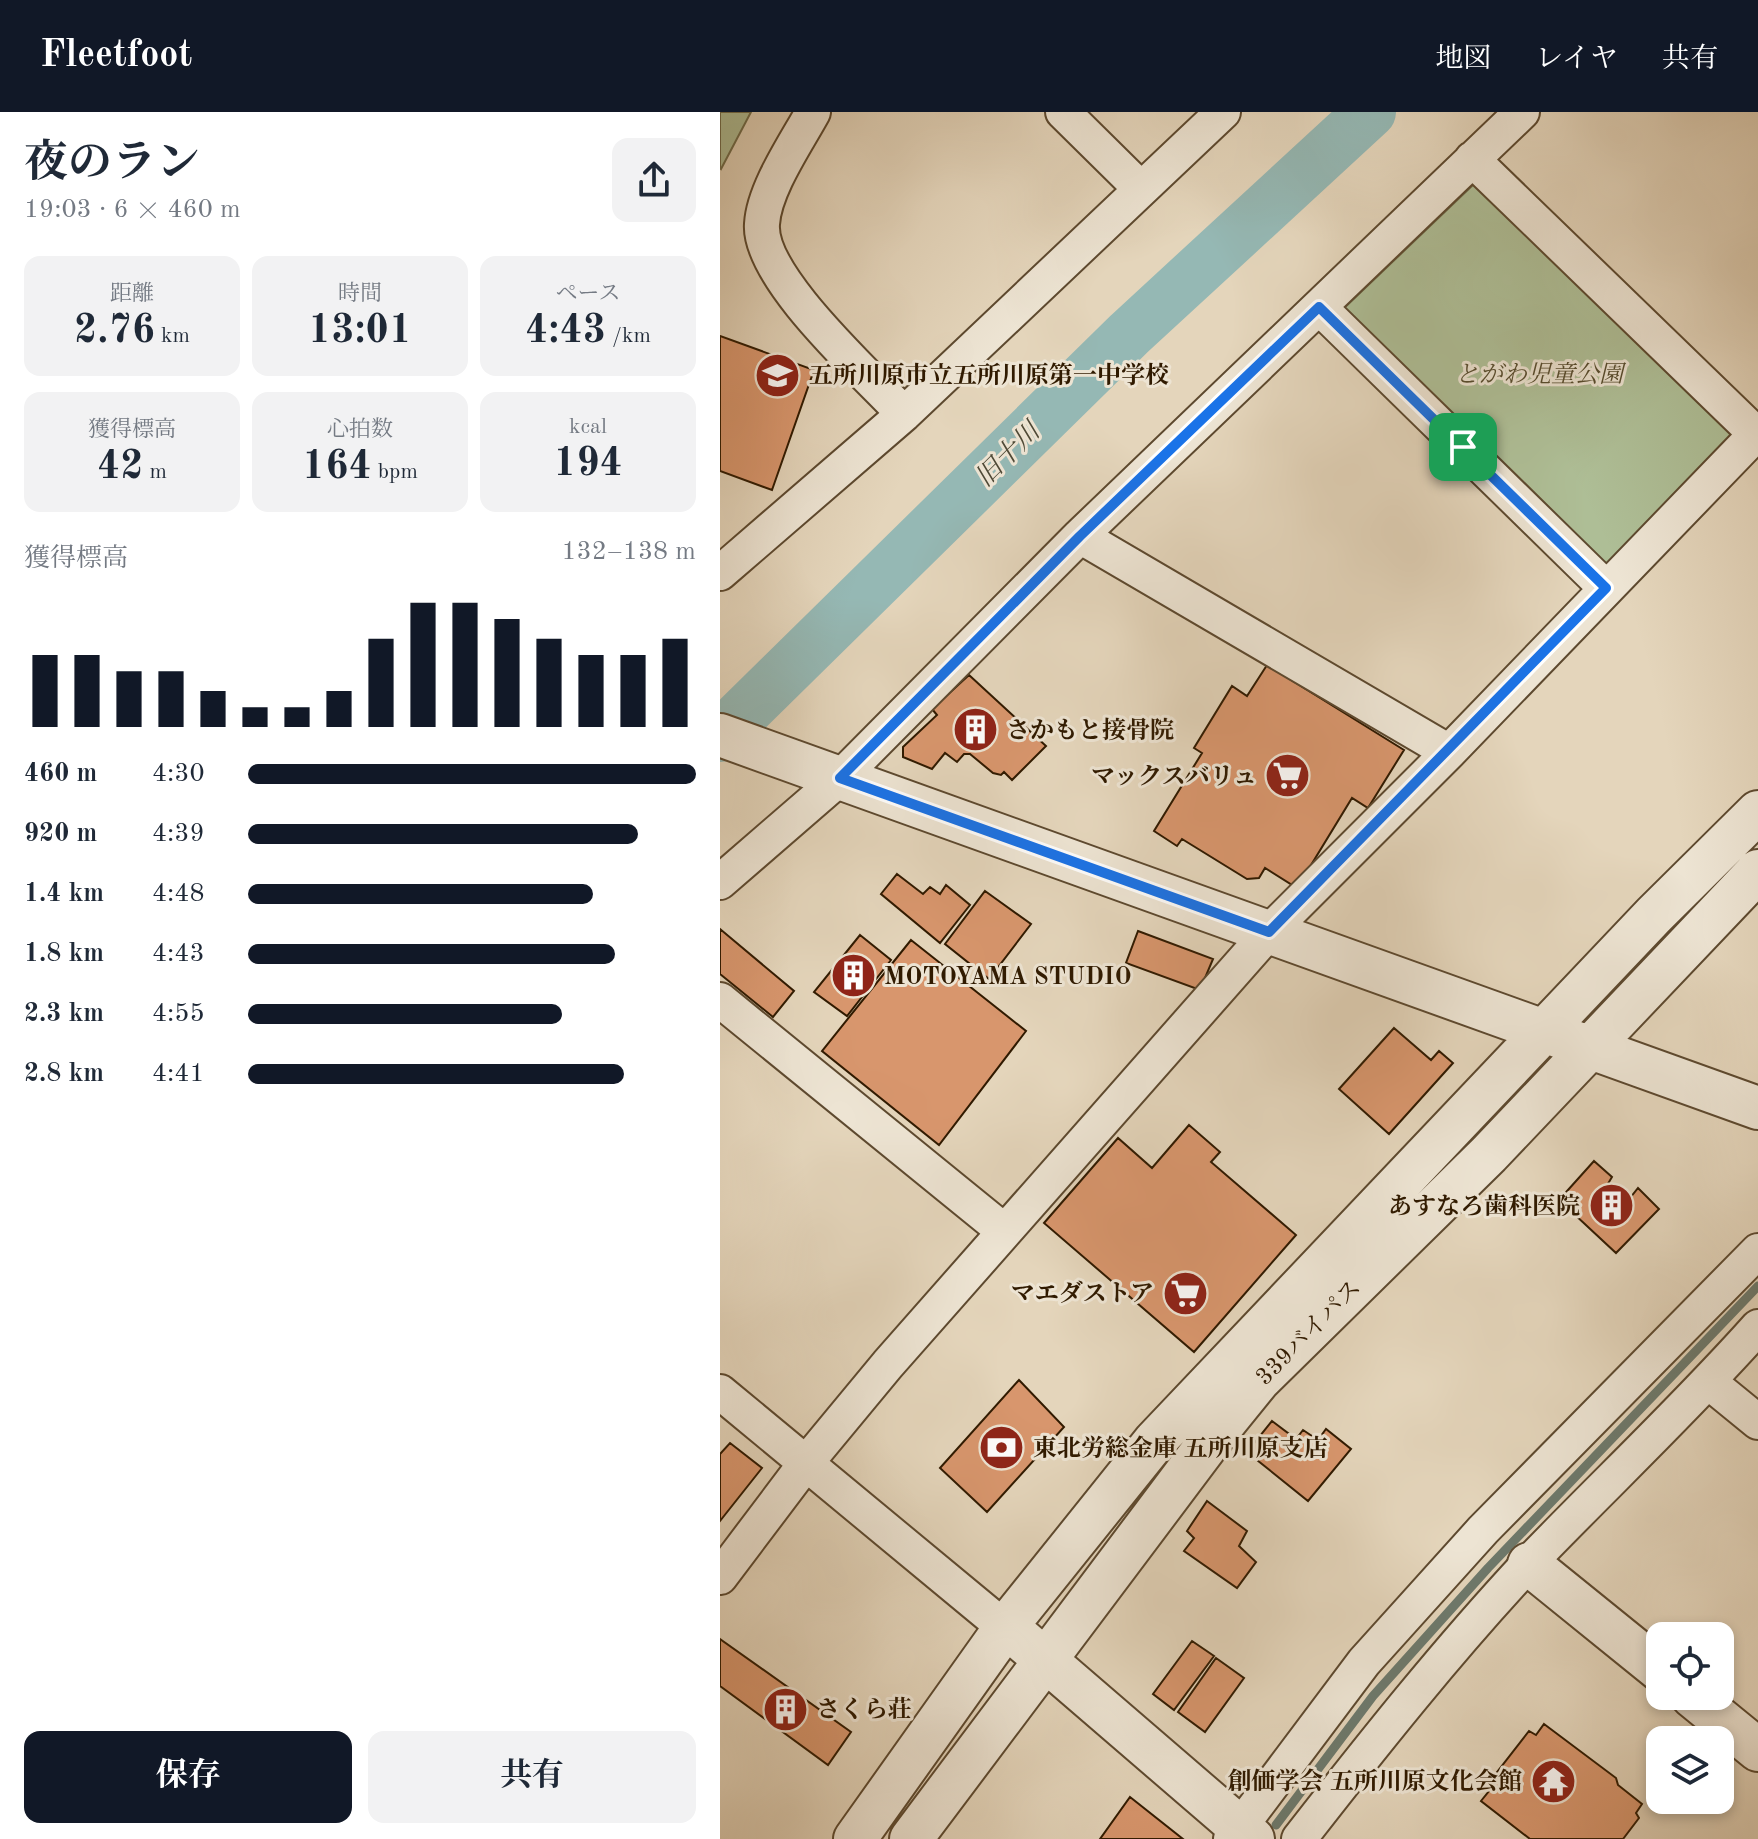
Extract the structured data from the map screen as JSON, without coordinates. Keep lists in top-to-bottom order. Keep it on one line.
{"streets":{"street":["339バイパス"]},"water":["旧十川"],"parks":["とがわ児童公園"],"places":{"school or university":["五所川原市立五所川原第一中学校"],"building":["さかもと接骨院","MOTOYAMA STUDIO","あすなろ歯科医院","さくら荘"],"supermarket":["マックスバリュ","マエダストア"],"bank":["東北労総金庫 五所川原支店"],"temple":["創価学会 五所川原文化会館"]},"page":{"header":"Fleetfoot","nav":["地図","レイヤ","共有"],"heading":["夜のラン","19:03 · 6 × 460 m"],"stats":[["距離","2.76 km"],["時間","13:01"],["ペース","4:43 /km"],["獲得標高","42 m"],["心拍数","164 bpm"],["kcal","194"]],"chart":["獲得標高","132–138 m"],"list":[{"name":"460 m","note":"4:30"},{"name":"920 m","note":"4:39"},{"name":"1.4 km","note":"4:48"},{"name":"1.8 km","note":"4:43"},{"name":"2.3 km","note":"4:55"},{"name":"2.8 km","note":"4:41"}],"buttons":["保存","共有"]}}
